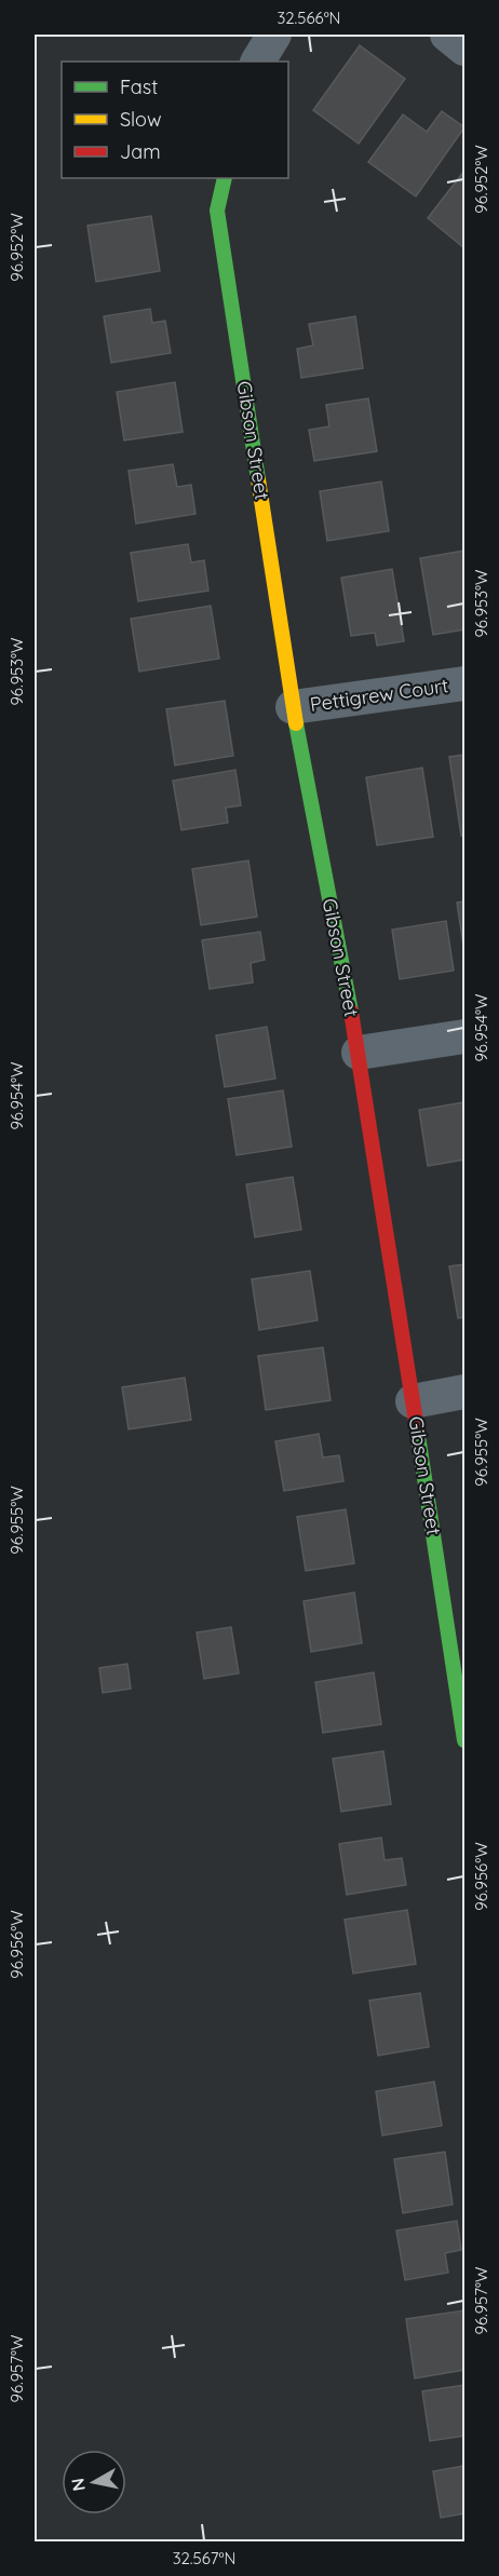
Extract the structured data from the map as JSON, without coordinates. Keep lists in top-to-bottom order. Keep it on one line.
{"streets":{"street":["Gibson Street","Pettigrew Court"]},"crossings":[["Gibson Street","Pettigrew Court"]],"legend":["Fast","Slow","Jam"],"north":"left","coordinates":["32.566°N","96.952°W","96.953°W","96.954°W","96.955°W","96.956°W","96.957°W","32.567°N"]}
